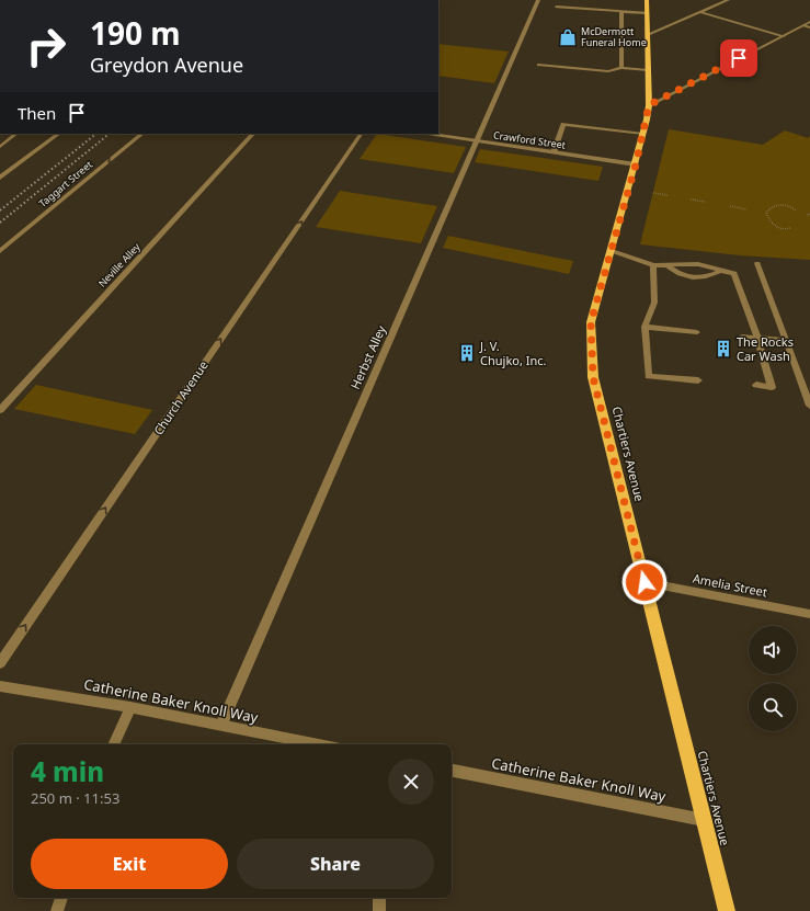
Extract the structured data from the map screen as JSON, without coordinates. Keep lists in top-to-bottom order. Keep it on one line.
{"streets":{"main road":["Chartiers Avenue"],"street":["Crawford Street","Taggart Street","Neville Alley","Herbst Alley","Church Avenue","Amelia Street","Catherine Baker Knoll Way"]},"crossings":[["Crawford Street","Herbst Alley"],["Crawford Street","Chartiers Avenue"],["Herbst Alley","Catherine Baker Knoll Way"],["Chartiers Avenue","Amelia Street"],["Chartiers Avenue","Catherine Baker Knoll Way"]],"one_way":["Church Avenue"],"places":{"shop":["McDermott Funeral Home"],"building":["The Rocks Car Wash","J. V. Chujko, Inc."]},"page":{"turn":["190 m","Greydon Avenue"],"then":"Then","heading":["4 min","250 m · 11:53"],"buttons":["Exit","Share"]}}
